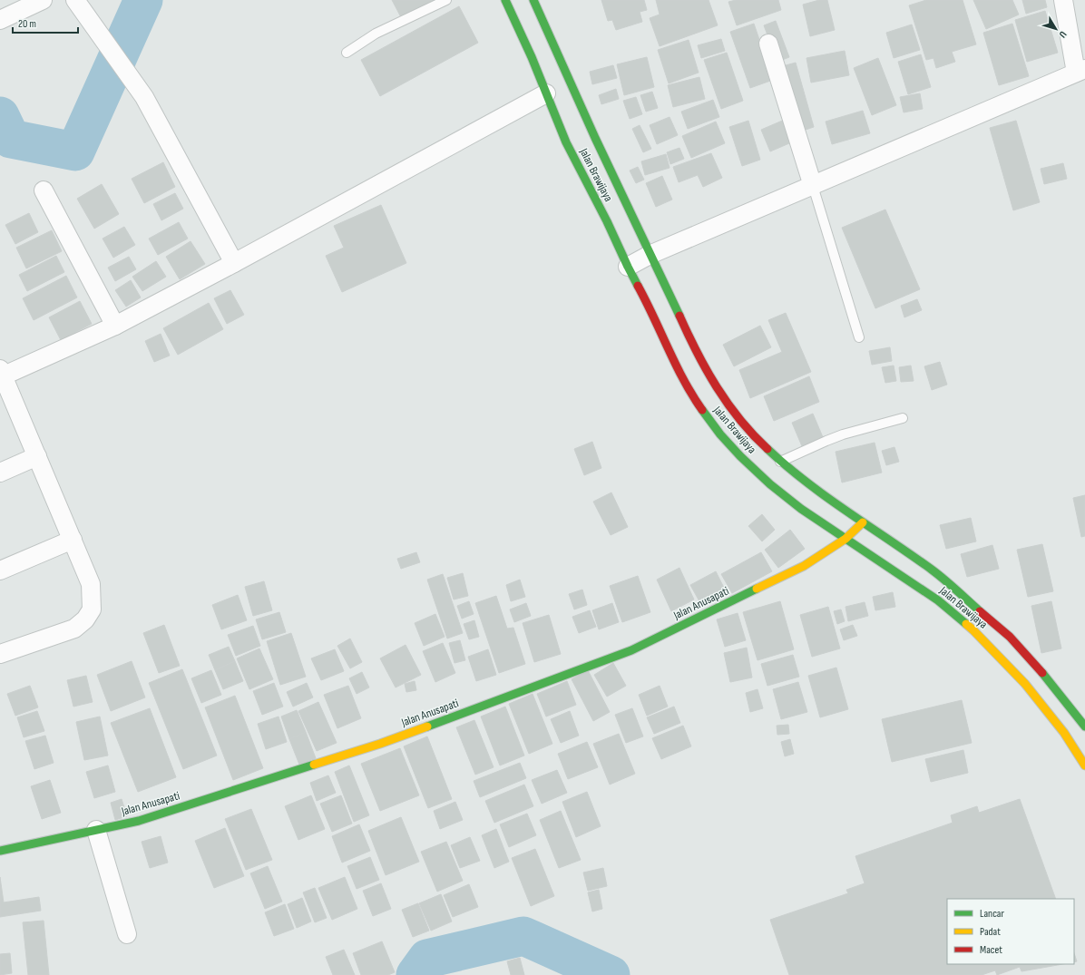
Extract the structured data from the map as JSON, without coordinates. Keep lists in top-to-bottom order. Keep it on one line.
{"streets":{"main road":["Jalan Brawijaya","Jalan Anusapati"]},"crossings":[["Jalan Brawijaya","Jalan Anusapati"]],"legend":["Lancar","Padat","Macet"],"scale_bar":"20 m","north":"bottom right"}
